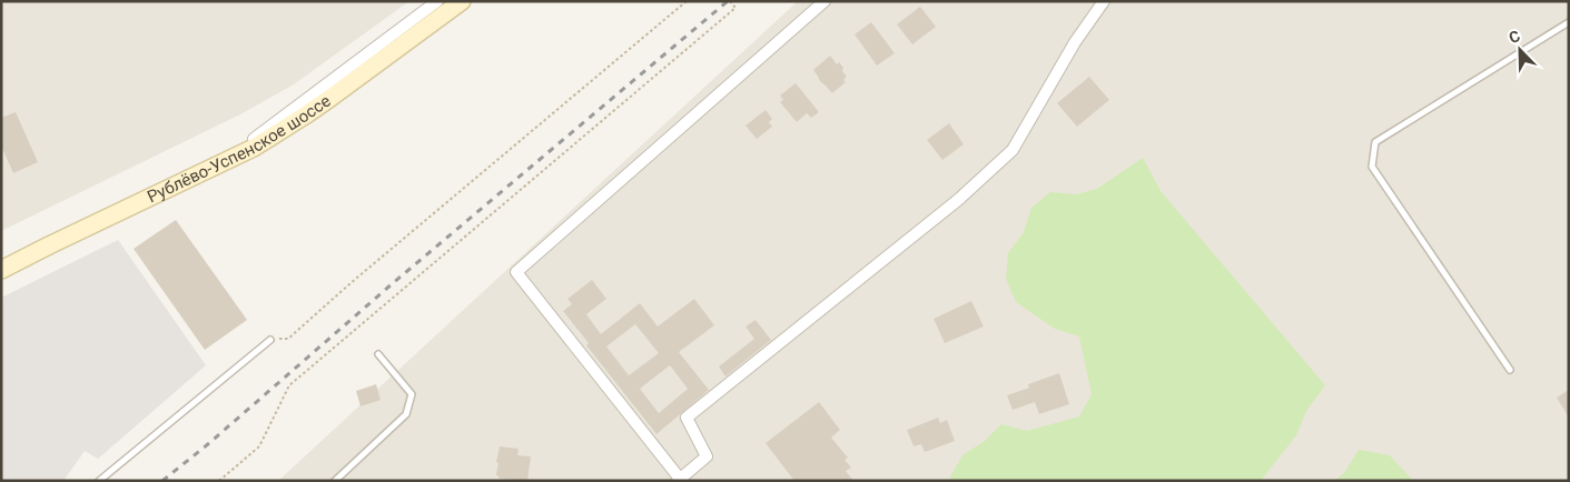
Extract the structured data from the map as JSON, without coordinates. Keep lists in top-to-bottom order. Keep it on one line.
{"streets":{"main road":["Рублёво-Успенское шоссе"]},"north":"top left"}
